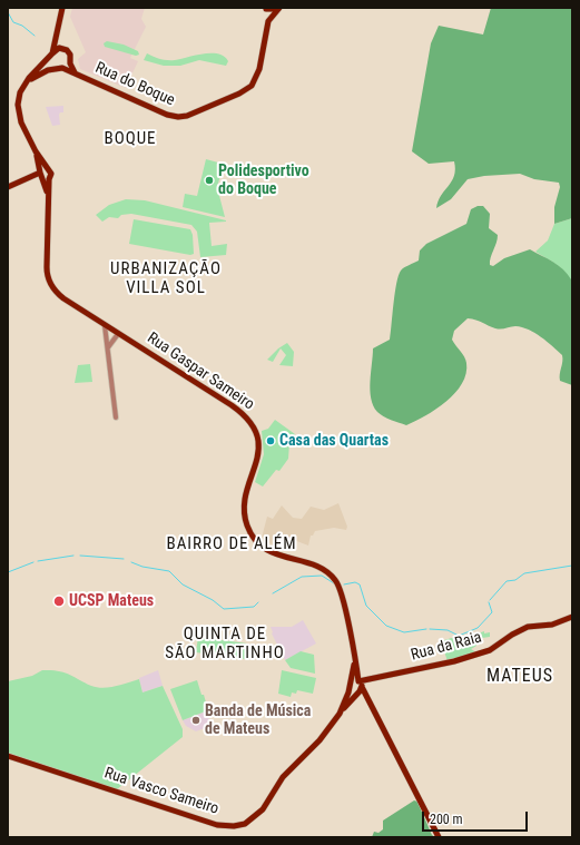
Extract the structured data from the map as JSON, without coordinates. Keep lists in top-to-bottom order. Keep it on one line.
{"streets":{"main road":["Rua do Boque","Rua Gaspar Sameiro","Rua da Raia","Rua Vasco Sameiro"]},"districts":["BOQUE","URBANIZAÇÃO VILLA SOL","BAIRRO DE ALÉM","QUINTA DE SÃO MARTINHO","MATEUS"],"places":["Polidesportivo do Boque","Casa das Quartas","UCSP Mateus","Banda de Música de Mateus"],"scale_bar":"200 m"}
